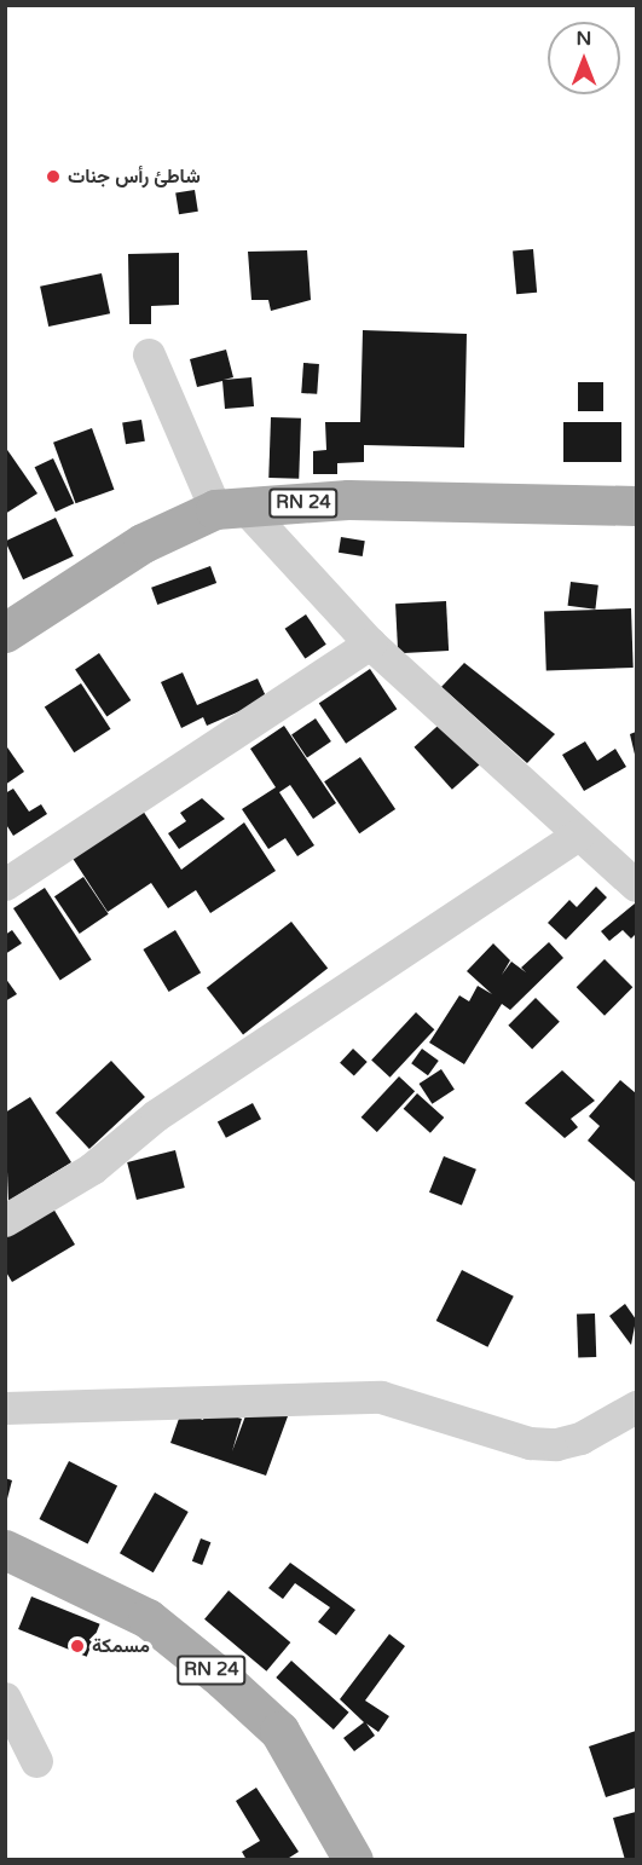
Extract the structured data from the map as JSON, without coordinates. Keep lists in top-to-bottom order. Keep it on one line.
{"streets":{"main road":["RN 24"]},"places":["شاطئ رأس جنات","مسمكة"],"north":"top"}
